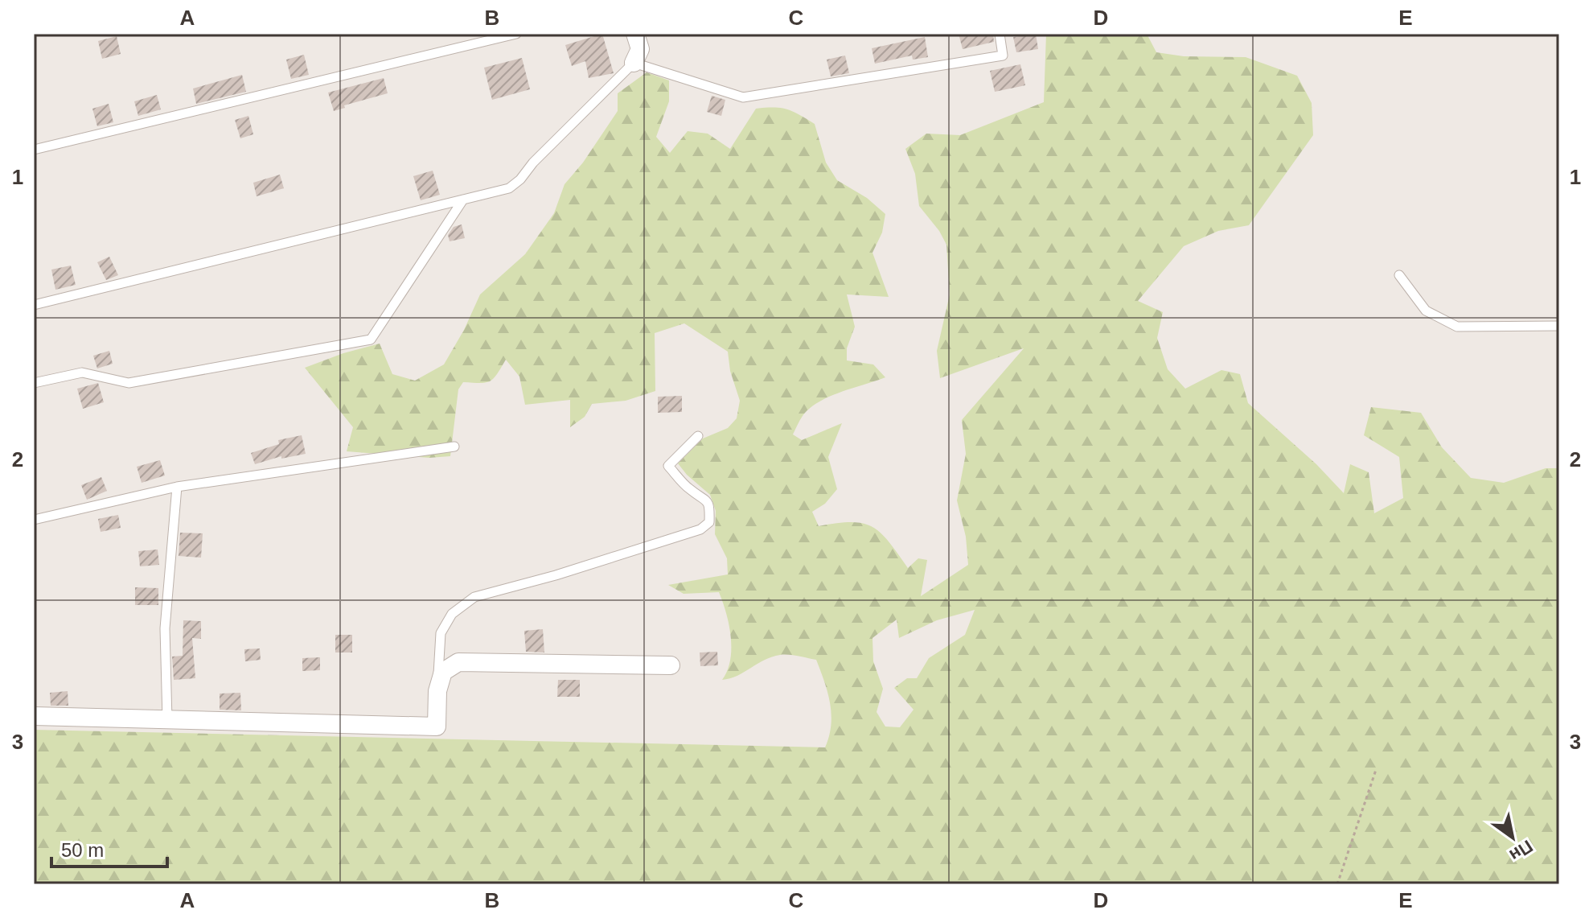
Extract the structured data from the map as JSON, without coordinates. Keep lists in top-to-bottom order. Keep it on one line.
{"scale_bar":"50 m","north":"bottom right","grid":{"columns":["A","B","C","D","E"],"rows":["1","2","3"]}}
